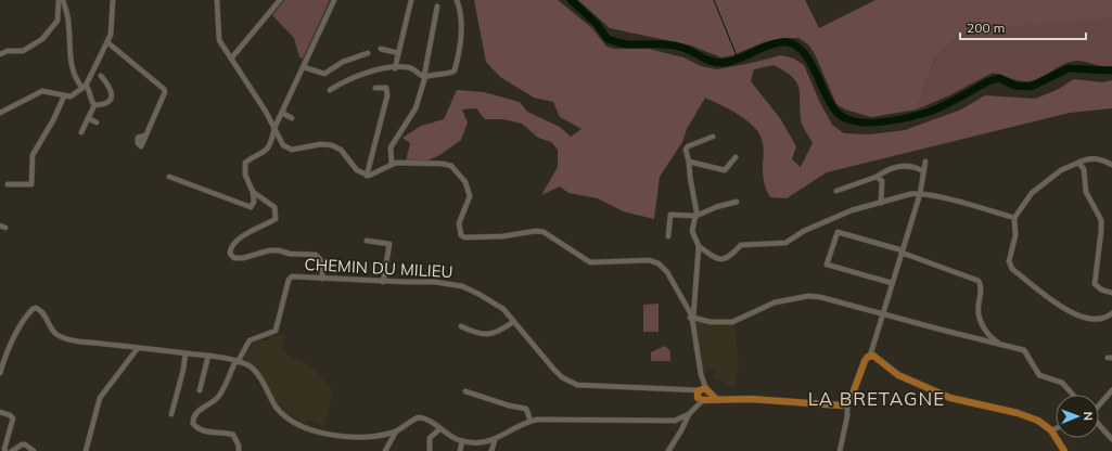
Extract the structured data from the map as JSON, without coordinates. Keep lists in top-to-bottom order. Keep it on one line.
{"streets":{"street":["CHEMIN DU MILIEU"]},"districts":["LA BRETAGNE"],"scale_bar":"200 m","north":"right"}
